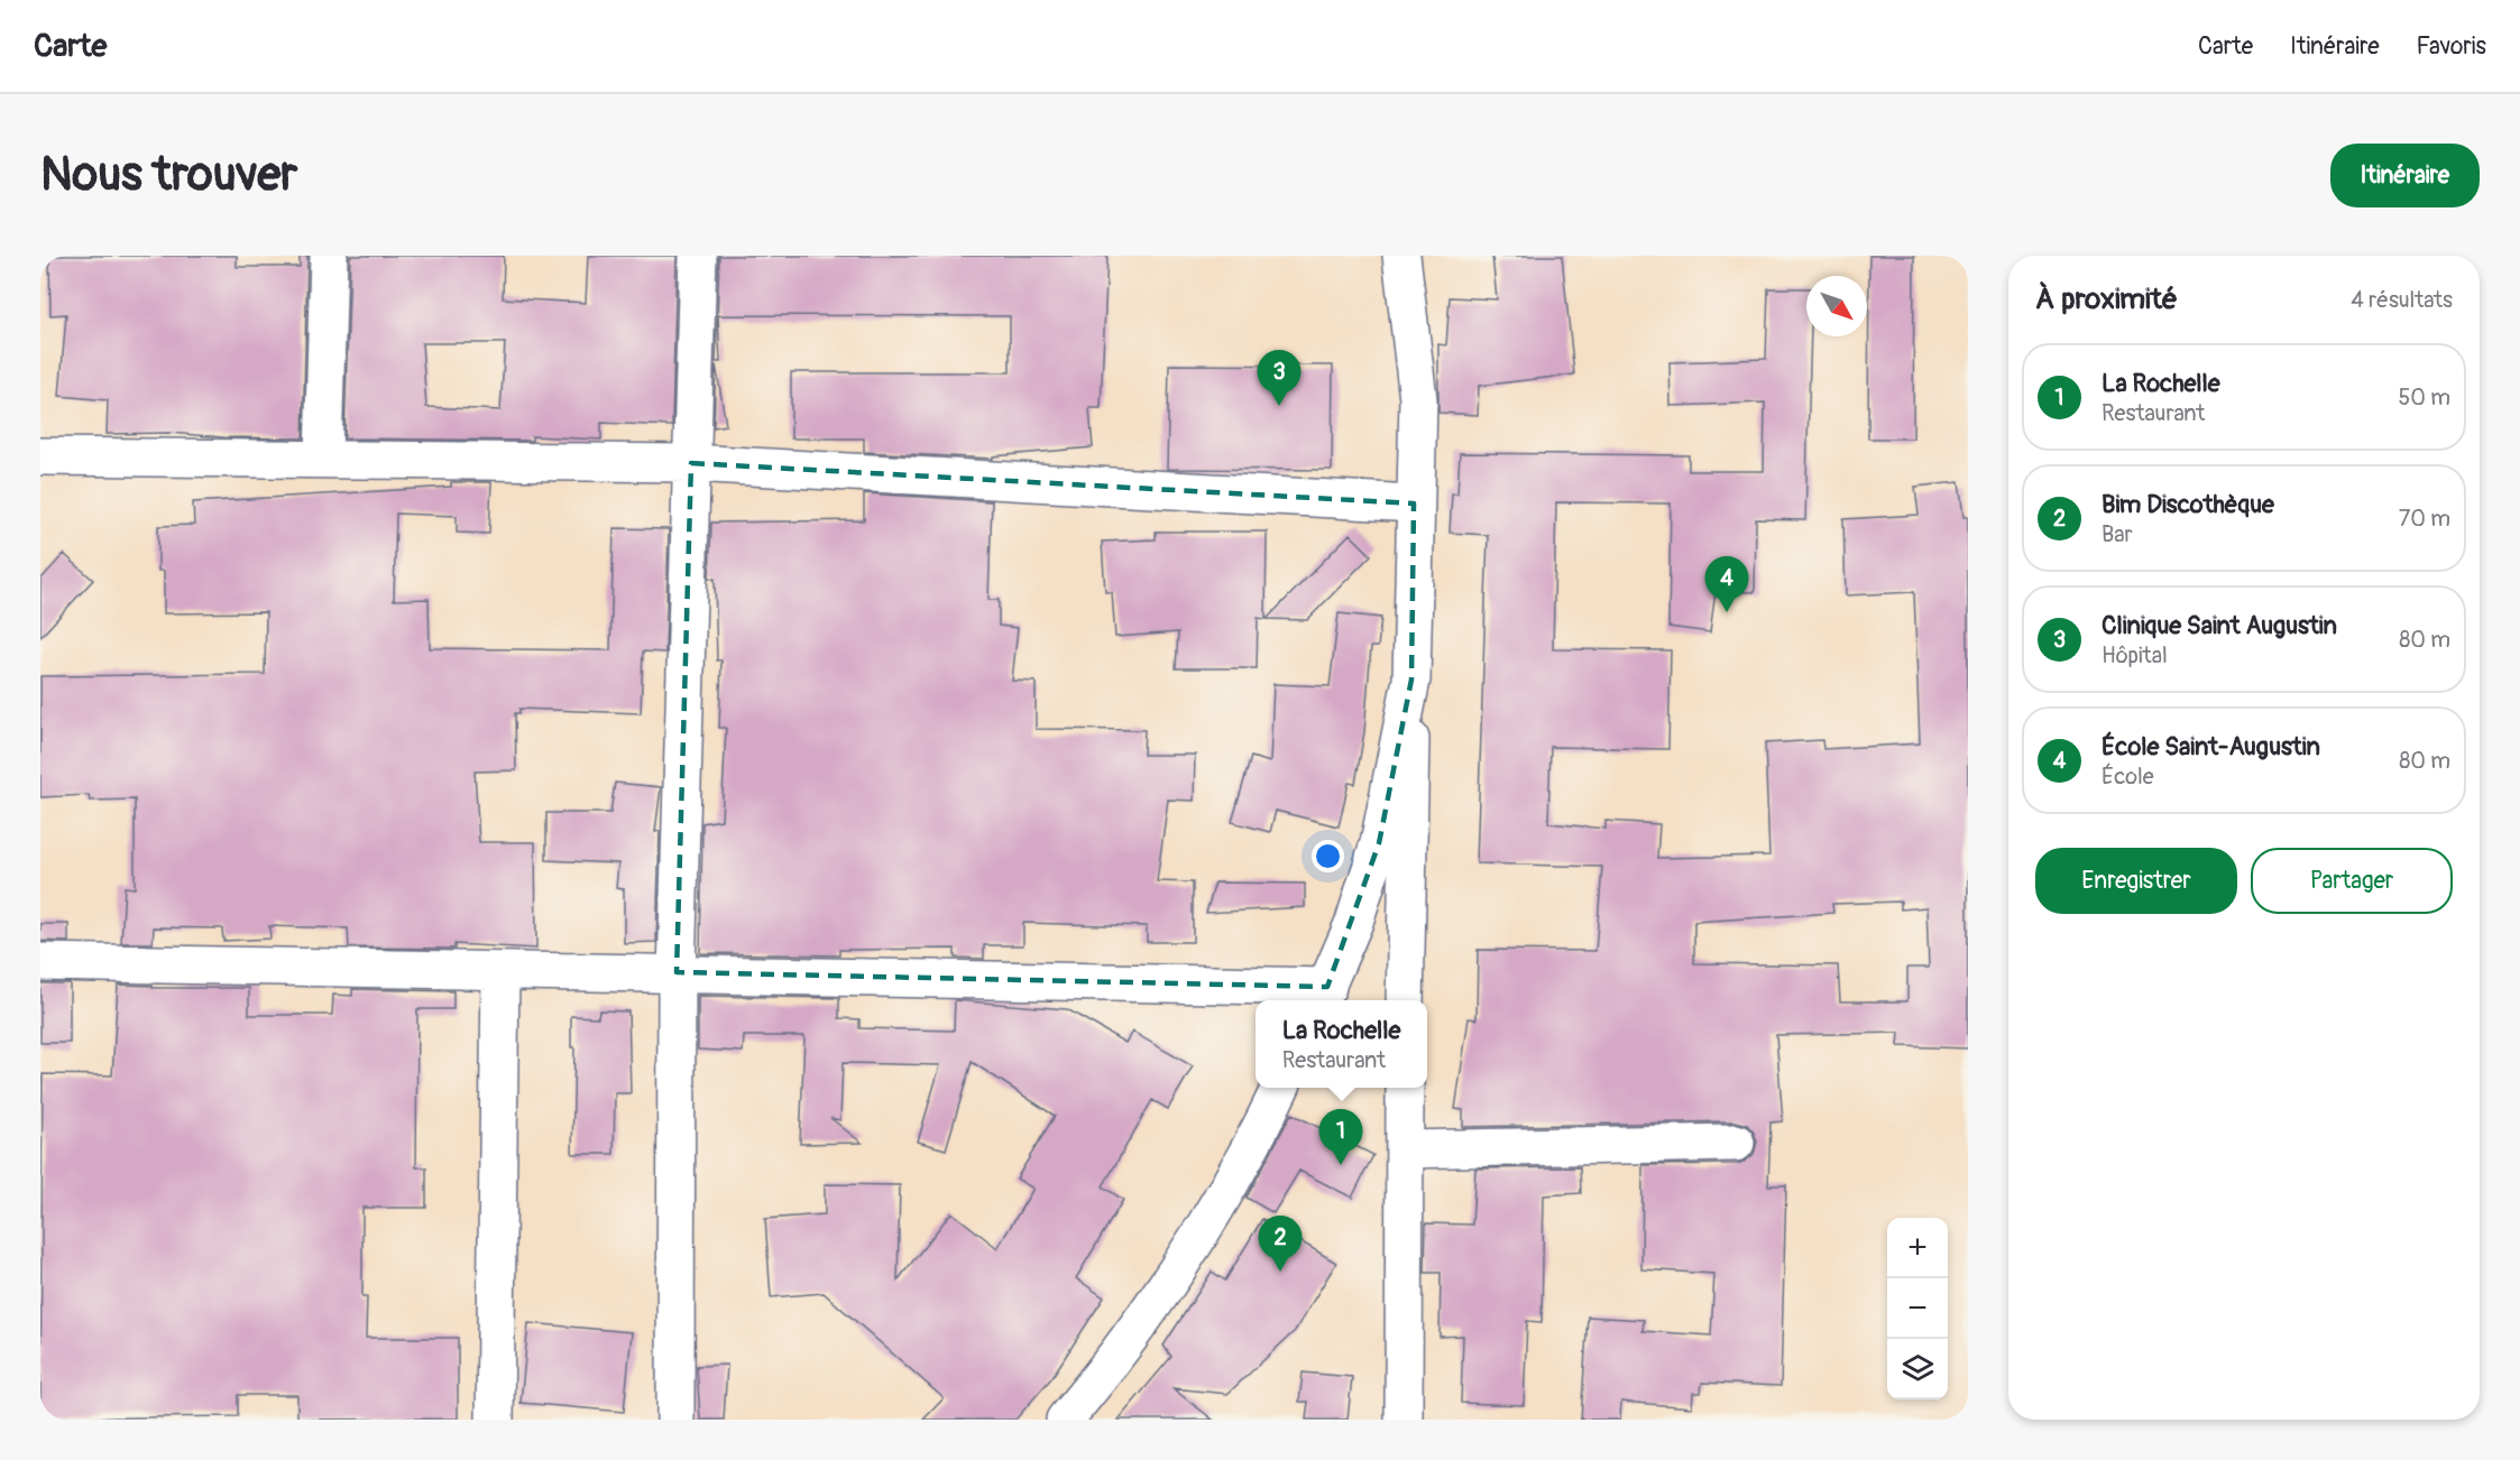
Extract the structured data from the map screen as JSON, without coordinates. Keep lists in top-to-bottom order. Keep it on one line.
{"north":"bottom right","page":{"header":"Carte","nav":["Carte","Itinéraire","Favoris"],"buttons":["Itinéraire",["Enregistrer","Partager"]],"title":"Nous trouver","heading":["À proximité","4 résultats"],"list":[{"mark":"1","name":"La Rochelle","note":"Restaurant","value":"50 m"},{"mark":"2","name":"Bim Discothèque","note":"Bar","value":"70 m"},{"mark":"3","name":"Clinique Saint Augustin","note":"Hôpital","value":"80 m"},{"mark":"4","name":"École Saint-Augustin","note":"École","value":"80 m"}],"pins":["3","4","1","2"],"popup":["La Rochelle","Restaurant"],"map_buttons":["+","−"]}}
